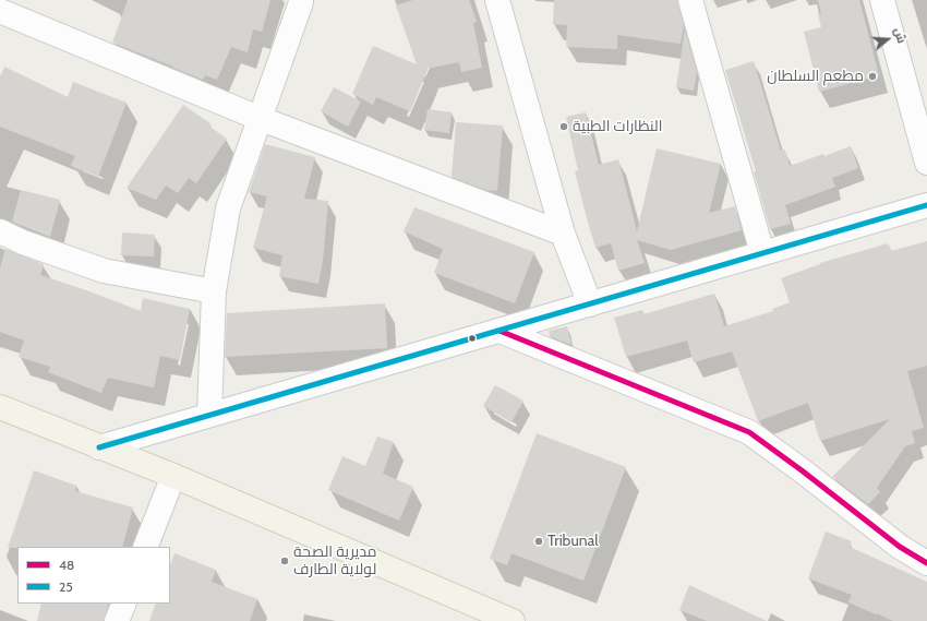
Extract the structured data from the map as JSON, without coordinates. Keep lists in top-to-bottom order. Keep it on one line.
{"places":["مطعم السلطان","النظارات الطبية","Tribunal","مديرية الصحة لولاية الطارف"],"lines":["transit line 25","transit line 48"],"legend":["48","25"],"north":"right"}
